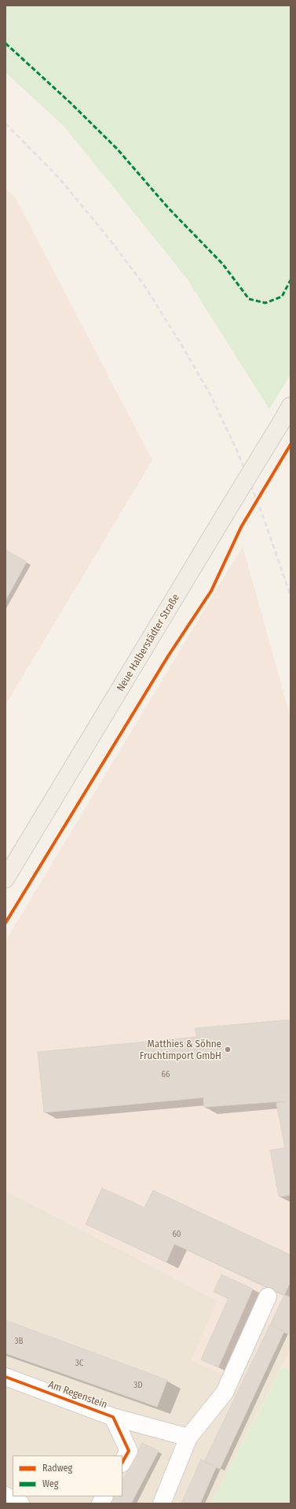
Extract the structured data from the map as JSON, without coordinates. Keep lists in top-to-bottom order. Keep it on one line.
{"streets":{"main road":["Neue Halberstädter Straße"],"street":["Am Regenstein"]},"places":["Matthies & Söhne Fruchtimport GmbH"],"house_numbers":["66","60","3B","3C","3D"],"legend":["Radweg","Weg"]}
